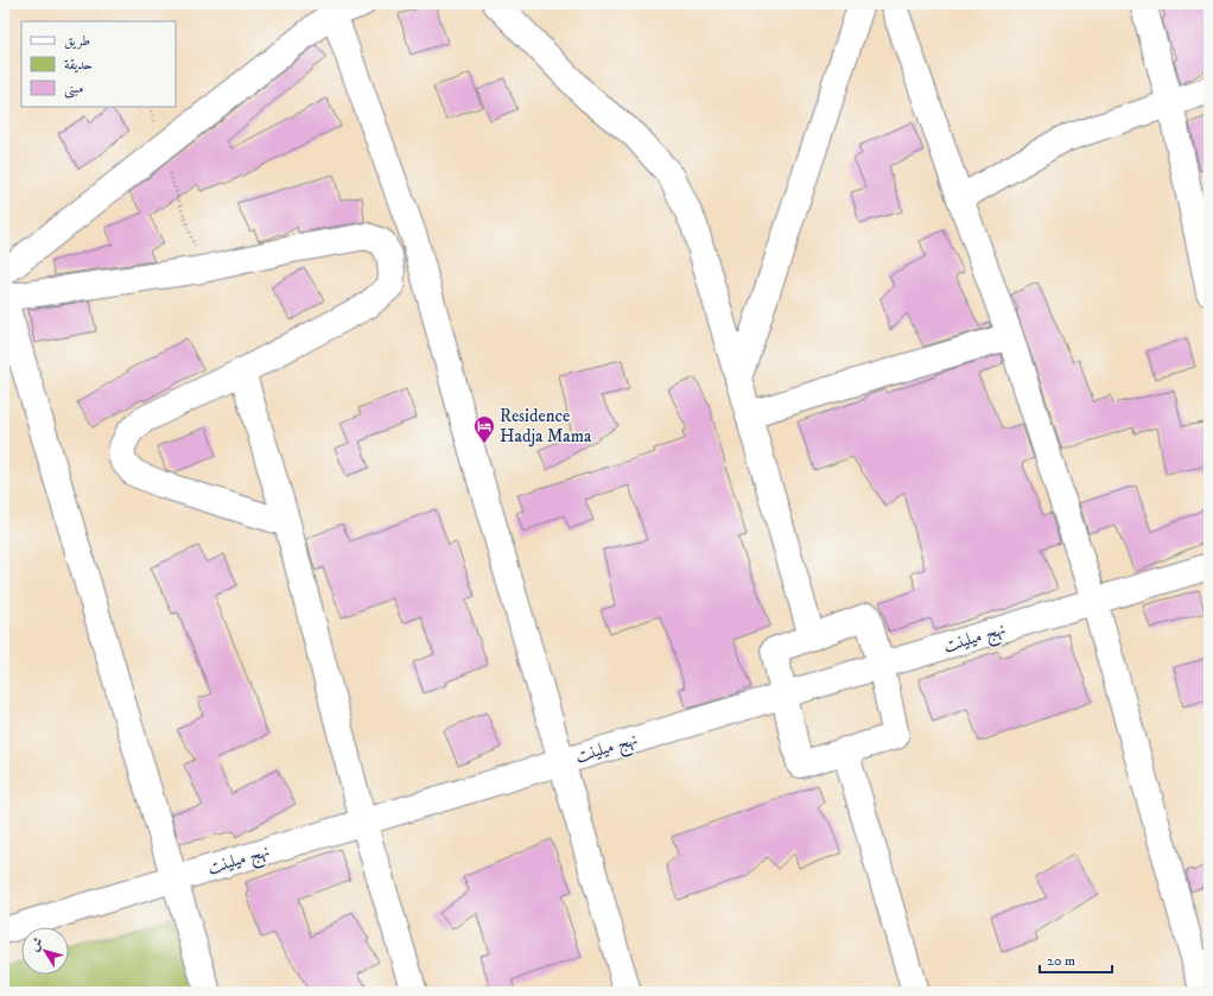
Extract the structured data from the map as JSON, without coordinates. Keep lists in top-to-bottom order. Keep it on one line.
{"streets":{"street":["نهج ميلينت"]},"places":{"hotel":["Residence Hadja Mama"]},"legend":["طريق","حديقة","مبنى"],"scale_bar":"20 m","north":"top left"}
